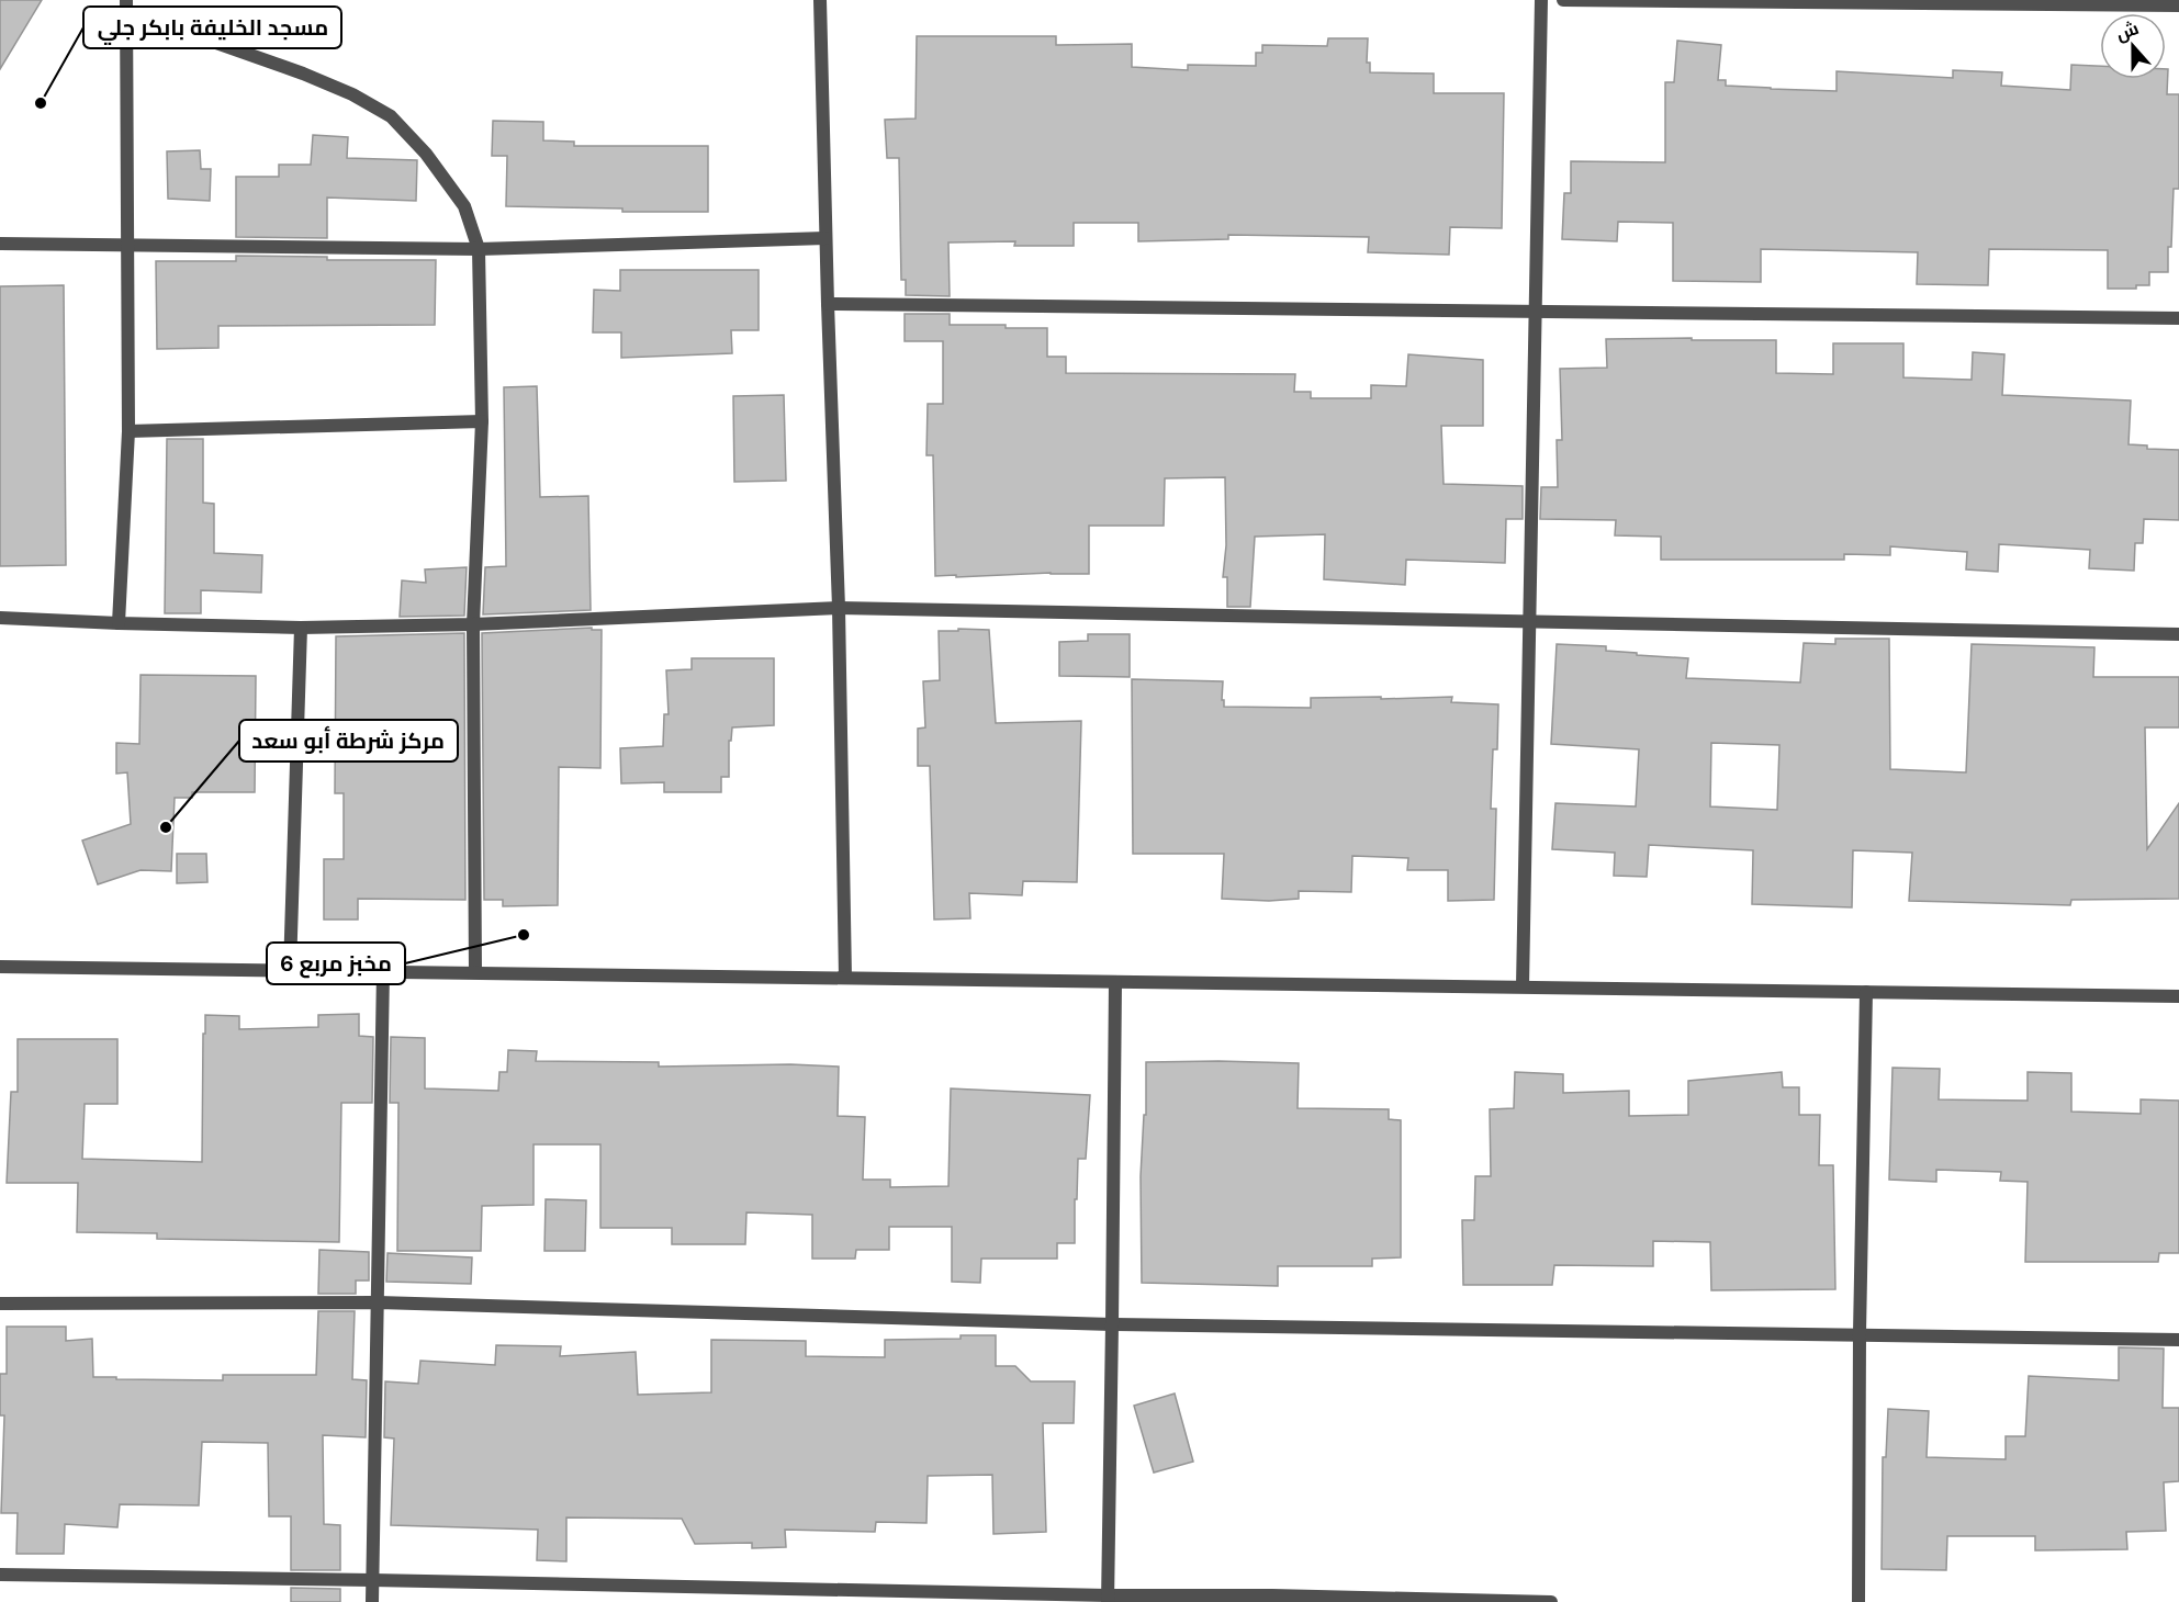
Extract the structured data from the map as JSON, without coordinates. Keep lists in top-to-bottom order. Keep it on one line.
{"places":["مسجد الخليفة بابكر جلي","مركز شرطة أبو سعد","مخبز مربع 6"],"north":"top"}
